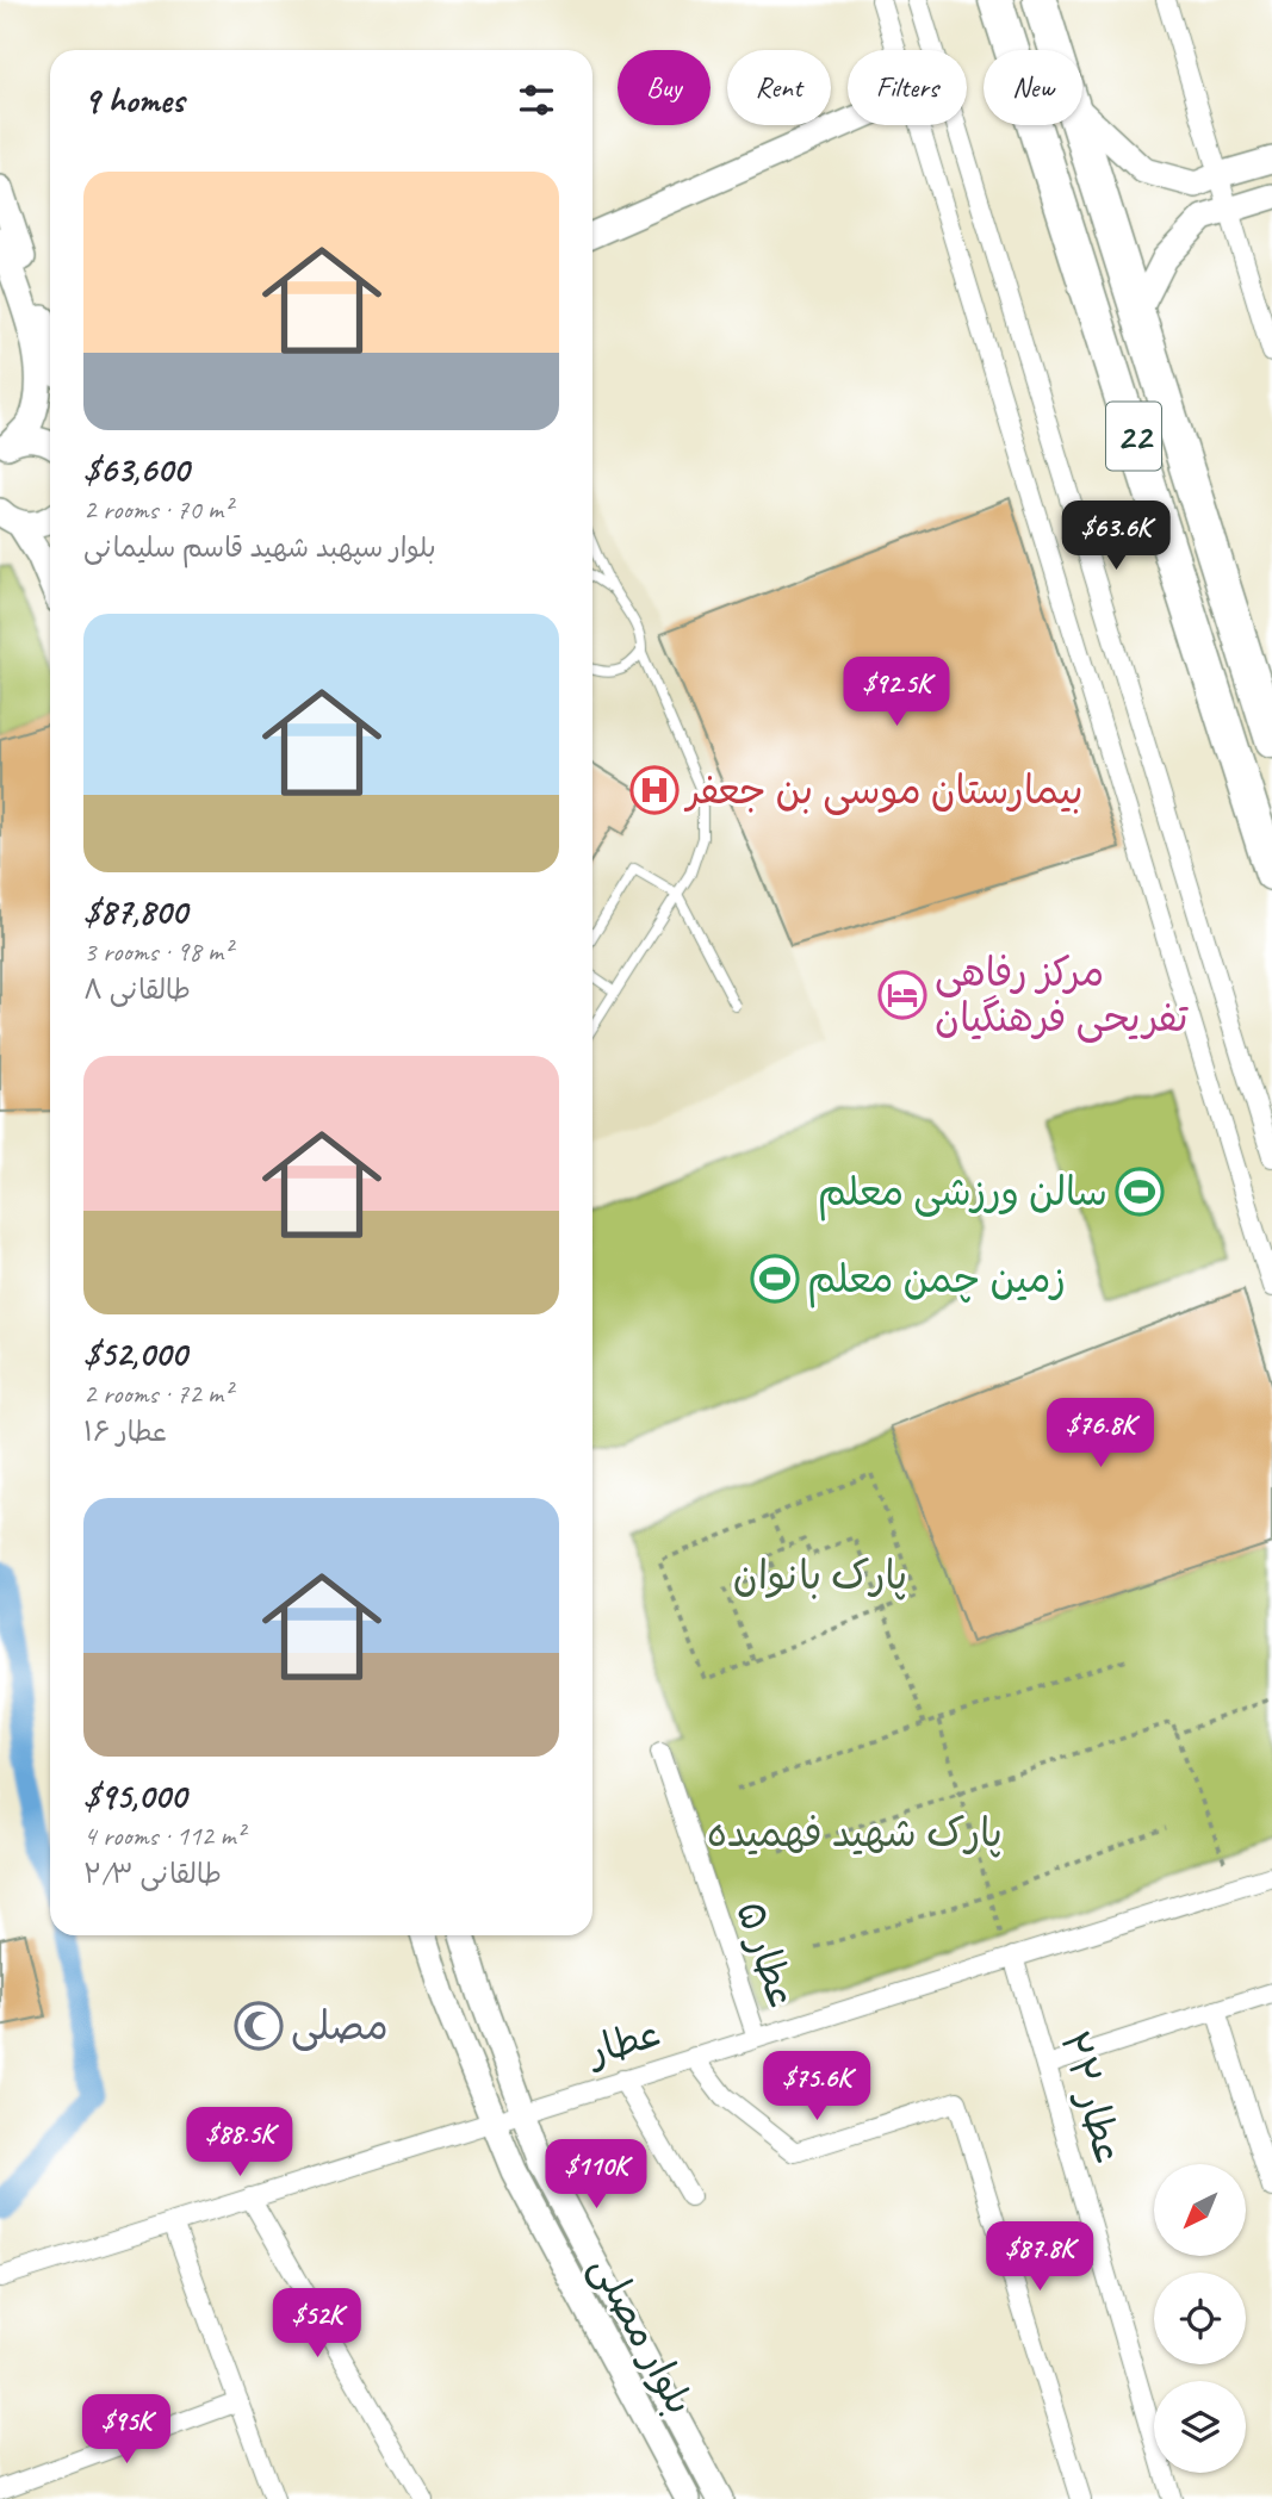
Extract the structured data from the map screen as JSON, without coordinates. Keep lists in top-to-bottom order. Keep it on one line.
{"streets":{"highway":["22"],"street":["عطار ۵","عطار","عطار ۲۲","بلوار مصلی"]},"crossings":[["عطار ۵","عطار"],["عطار","عطار ۲۲"],["عطار","بلوار مصلی"]],"parks":["پارک بانوان","پارک شهید فهمیده"],"places":{"hospital":["بیمارستان موسی بن جعفر"],"hotel":["مرکز رفاهی تفریحی فرهنگیان"],"sports":["سالن ورزشی معلم","زمین چمن معلم"],"mosque":["مصلی"]},"north":"bottom left","page":{"chip":["Buy","Rent","Filters","New"],"heading":"9 homes","list":[{"name":"$63,600","note":"2 rooms · 70 m² · بلوار سپهبد شهید قاسم سلیمانی"},{"name":"$87,800","note":"3 rooms · 98 m² · طالقانی ۸"},{"name":"$52,000","note":"2 rooms · 72 m² · عطار ۱۶"},{"name":"$95,000","note":"4 rooms · 112 m² · طالقانی ۲/۳"}],"price":["$63.6K","$92.5K","$76.8K","$75.6K","$88.5K","$110K","$87.8K","$52K","$95K"]}}
